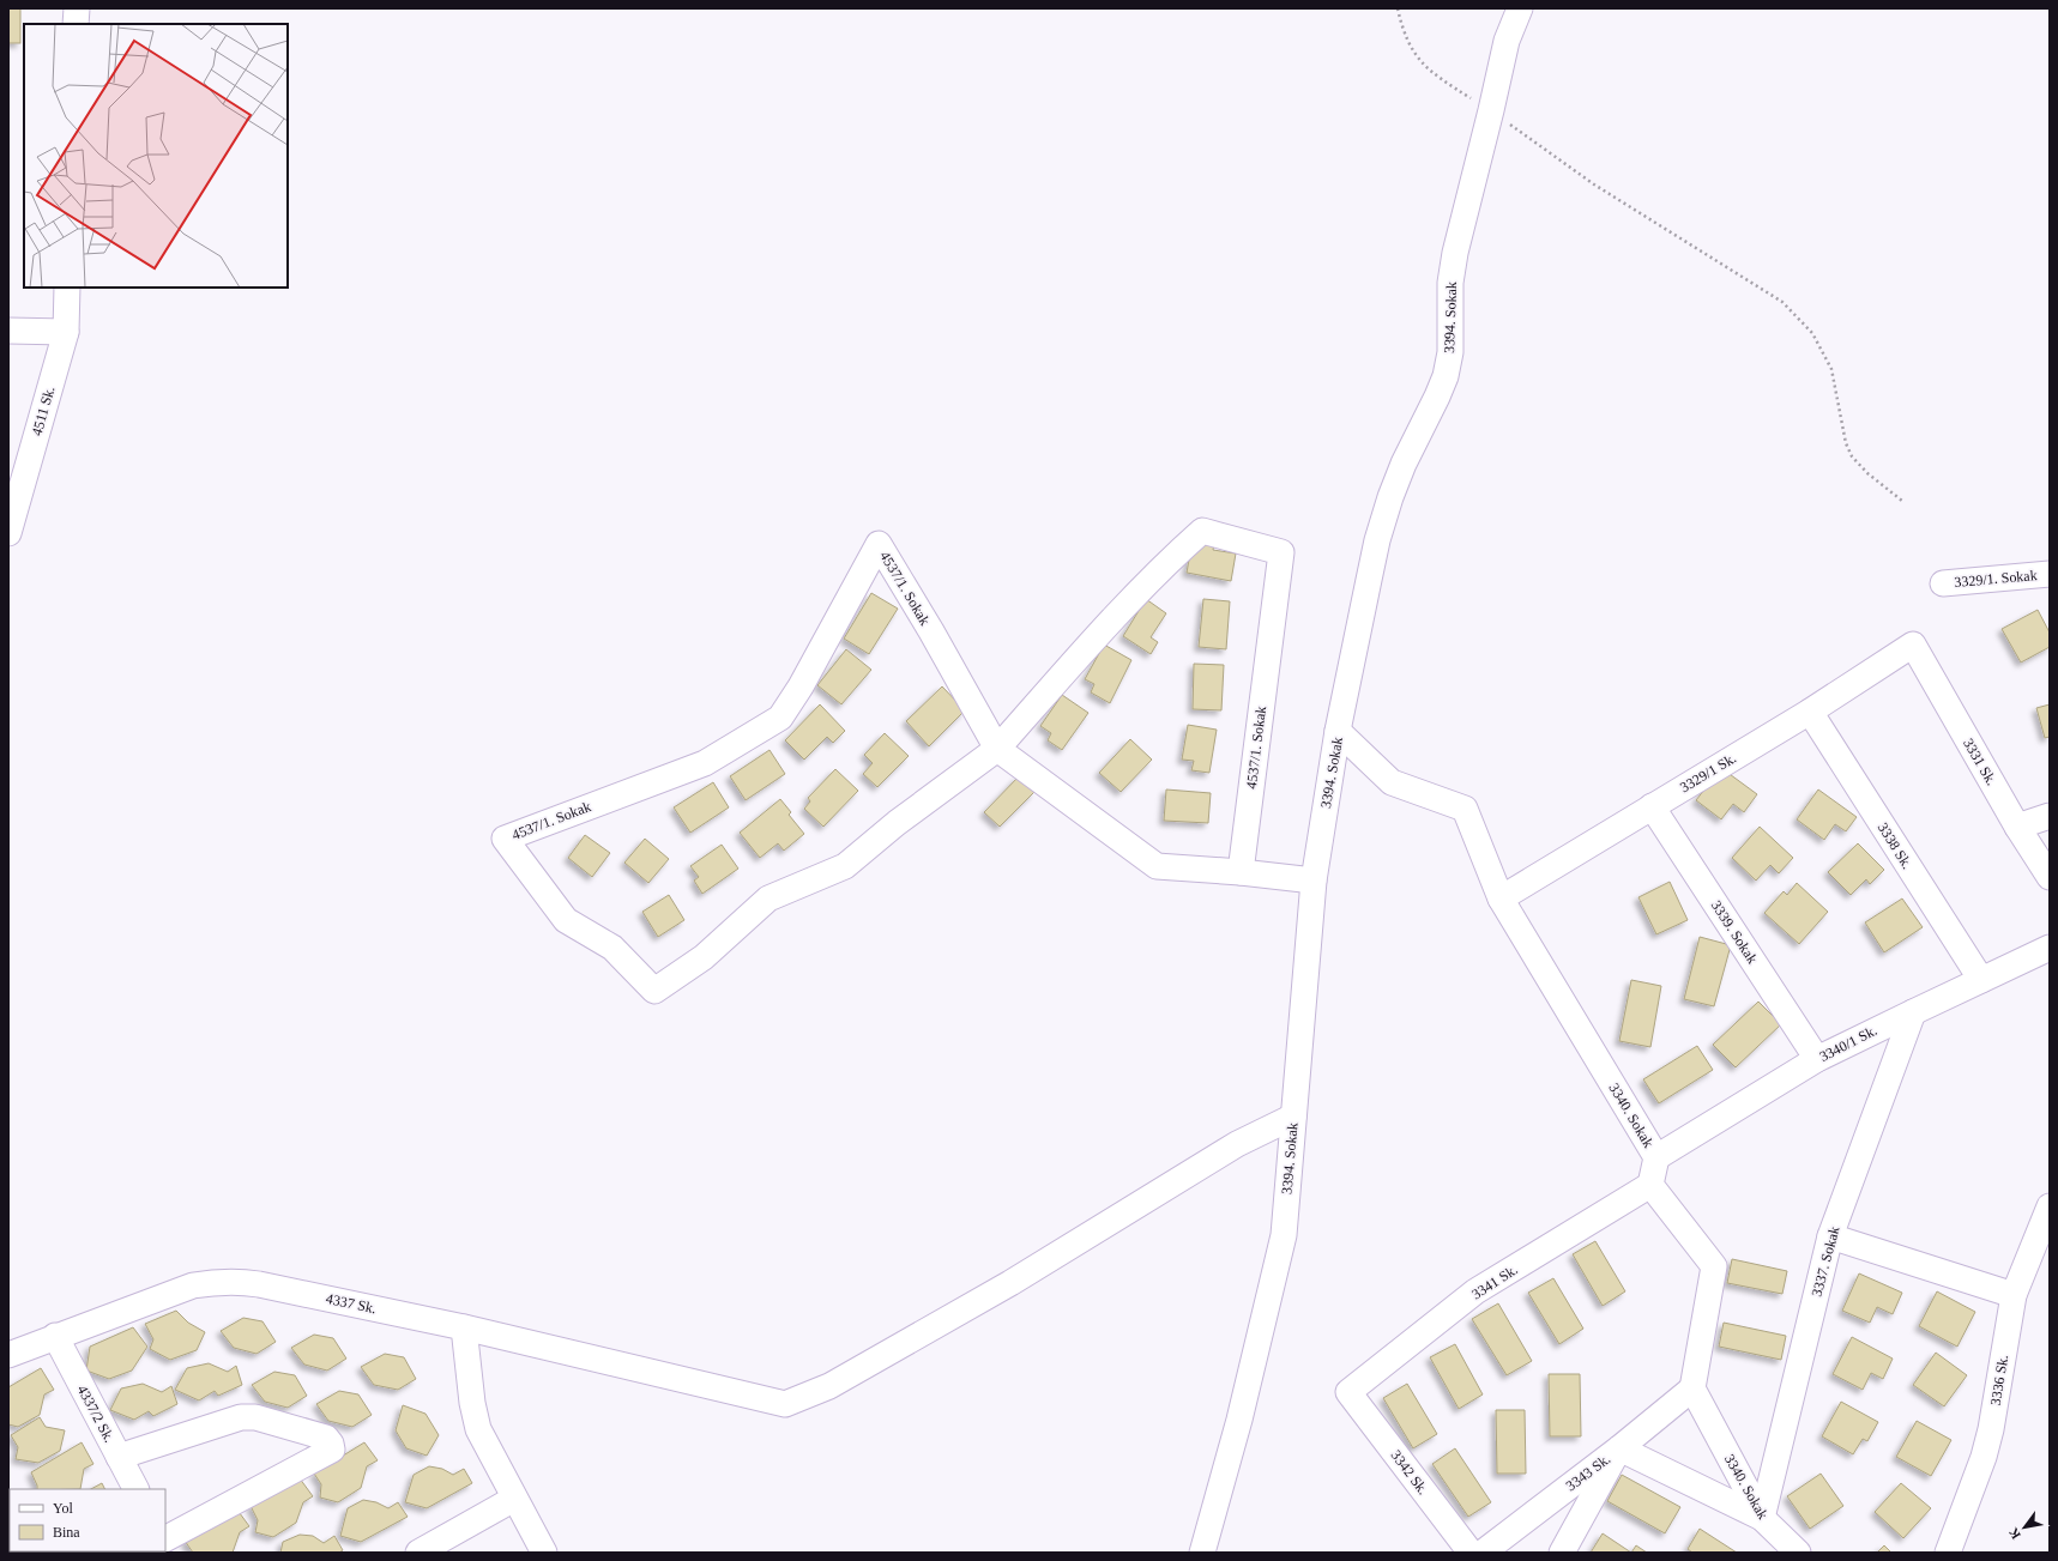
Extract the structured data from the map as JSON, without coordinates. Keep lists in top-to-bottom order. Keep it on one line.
{"streets":{"street":["3394. Sokak","4511 Sk.","3329/1. Sokak","4537/1. Sokak","3331 Sk.","3329/1 Sk.","3338 Sk.","3339. Sokak","3340/1 Sk.","3340. Sokak","3337. Sokak","3341 Sk.","4337 Sk.","3336 Sk.","4337/2 Sk.","3342 Sk.","3343 Sk."]},"crossings":[["3394. Sokak","3340. Sokak"],["3394. Sokak","4337 Sk."],["3331 Sk.","3329/1 Sk."],["3329/1 Sk.","3338 Sk."],["3329/1 Sk.","3339. Sokak"],["3329/1 Sk.","3340. Sokak"],["3338 Sk.","3340/1 Sk."],["3339. Sokak","3340/1 Sk."],["3340/1 Sk.","3340. Sokak"],["3340/1 Sk.","3337. Sokak"],["3340. Sokak","3337. Sokak"],["3340. Sokak","3341 Sk."],["3340. Sokak","3343 Sk."],["3341 Sk.","3342 Sk."],["4337 Sk.","4337/2 Sk."]],"legend":["Yol","Bina"],"north":"bottom left"}
